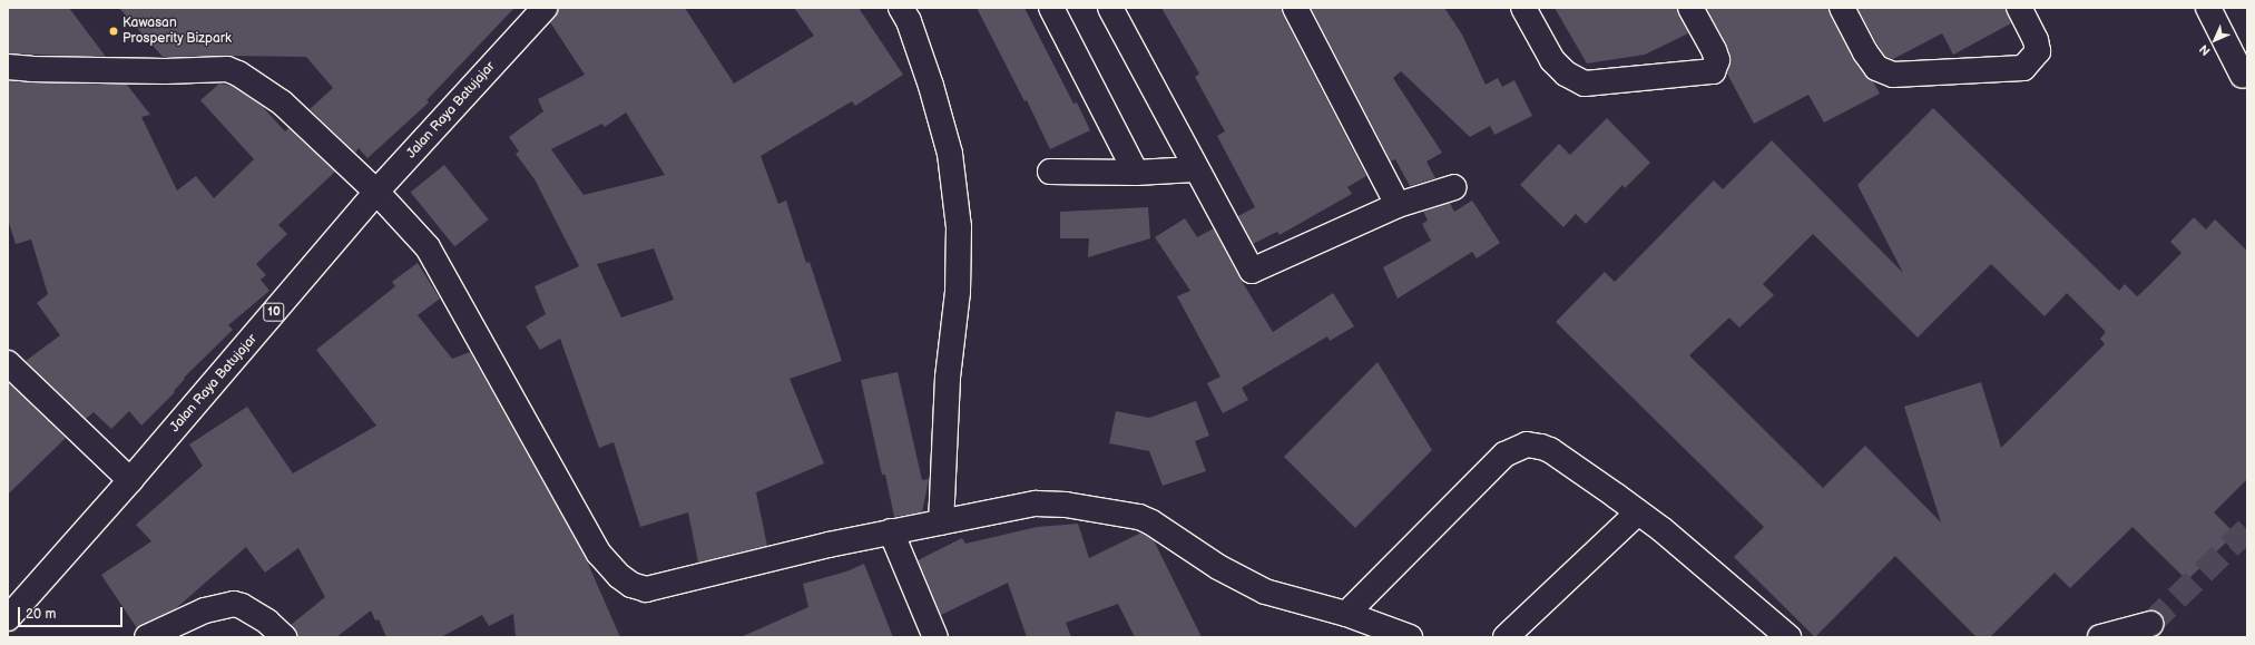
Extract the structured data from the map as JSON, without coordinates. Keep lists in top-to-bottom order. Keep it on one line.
{"streets":{"main road":["Jalan Raya Batujajar","10"]},"places":["Kawasan Prosperity Bizpark"],"scale_bar":"20 m","north":"bottom left"}
